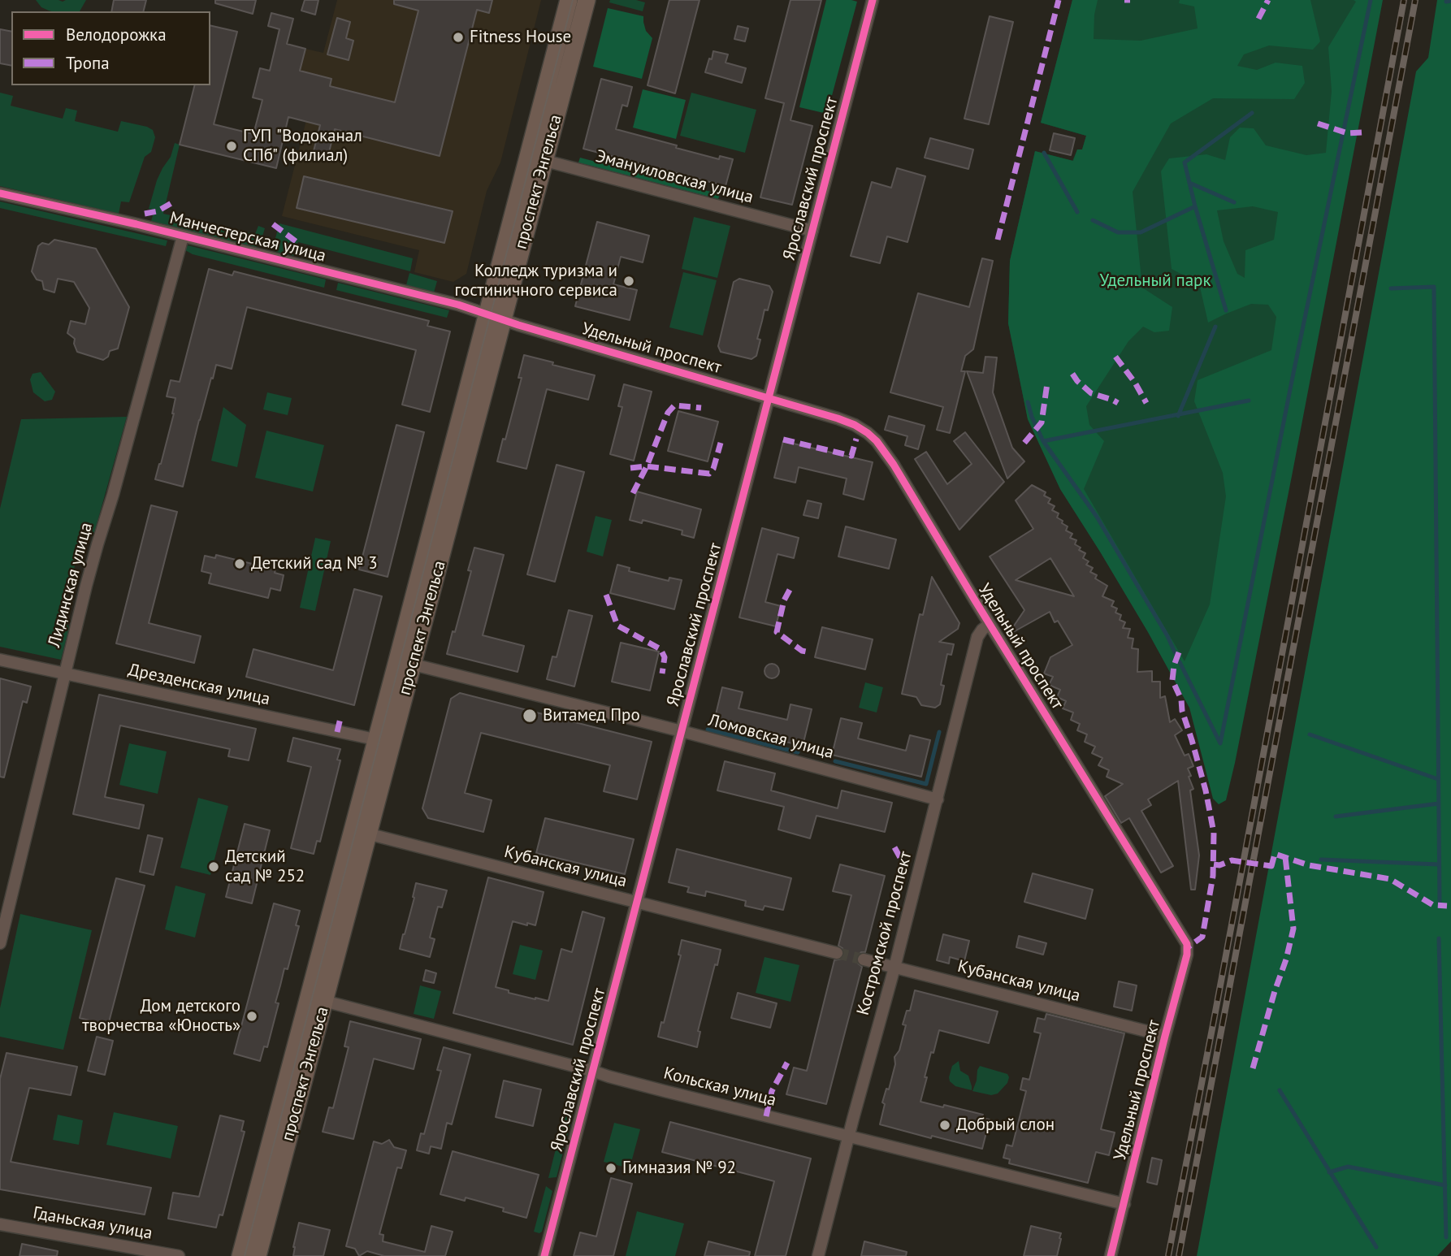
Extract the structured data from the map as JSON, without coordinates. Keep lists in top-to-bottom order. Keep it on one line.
{"streets":{"main road":["проспект Энгельса"],"street":["Эмануиловская улица","Ярославский проспект","Манчестерская улица","Удельный проспект","Лидинская улица","Дрезденская улица","Ломовская улица","Кубанская улица","Костромской проспект","Кольская улица","Гданьская улица"]},"crossings":[["Эмануиловская улица","Ярославский проспект"],["Эмануиловская улица","проспект Энгельса"],["Ярославский проспект","Удельный проспект"],["Ярославский проспект","Ломовская улица"],["Ярославский проспект","Кубанская улица"],["Ярославский проспект","Кольская улица"],["проспект Энгельса","Манчестерская улица"],["проспект Энгельса","Удельный проспект"],["проспект Энгельса","Дрезденская улица"],["проспект Энгельса","Ломовская улица"],["проспект Энгельса","Кубанская улица"],["проспект Энгельса","Кольская улица"],["Манчестерская улица","Удельный проспект"],["Манчестерская улица","Лидинская улица"],["Удельный проспект","Кубанская улица"],["Удельный проспект","Костромской проспект"],["Удельный проспект","Кольская улица"],["Лидинская улица","Дрезденская улица"],["Ломовская улица","Костромской проспект"],["Кубанская улица","Костромской проспект"],["Костромской проспект","Кольская улица"]],"parks":["Удельный парк"],"places":["Fitness House","ГУП \"Водоканал СПб\" (филиал)","Колледж туризма и гостиничного сервиса","Детский сад № 3","Витамед Про","Детский сад № 252","Дом детского творчества «Юность»","Добрый слон","Гимназия № 92"],"legend":["Велодорожка","Тропа"]}
